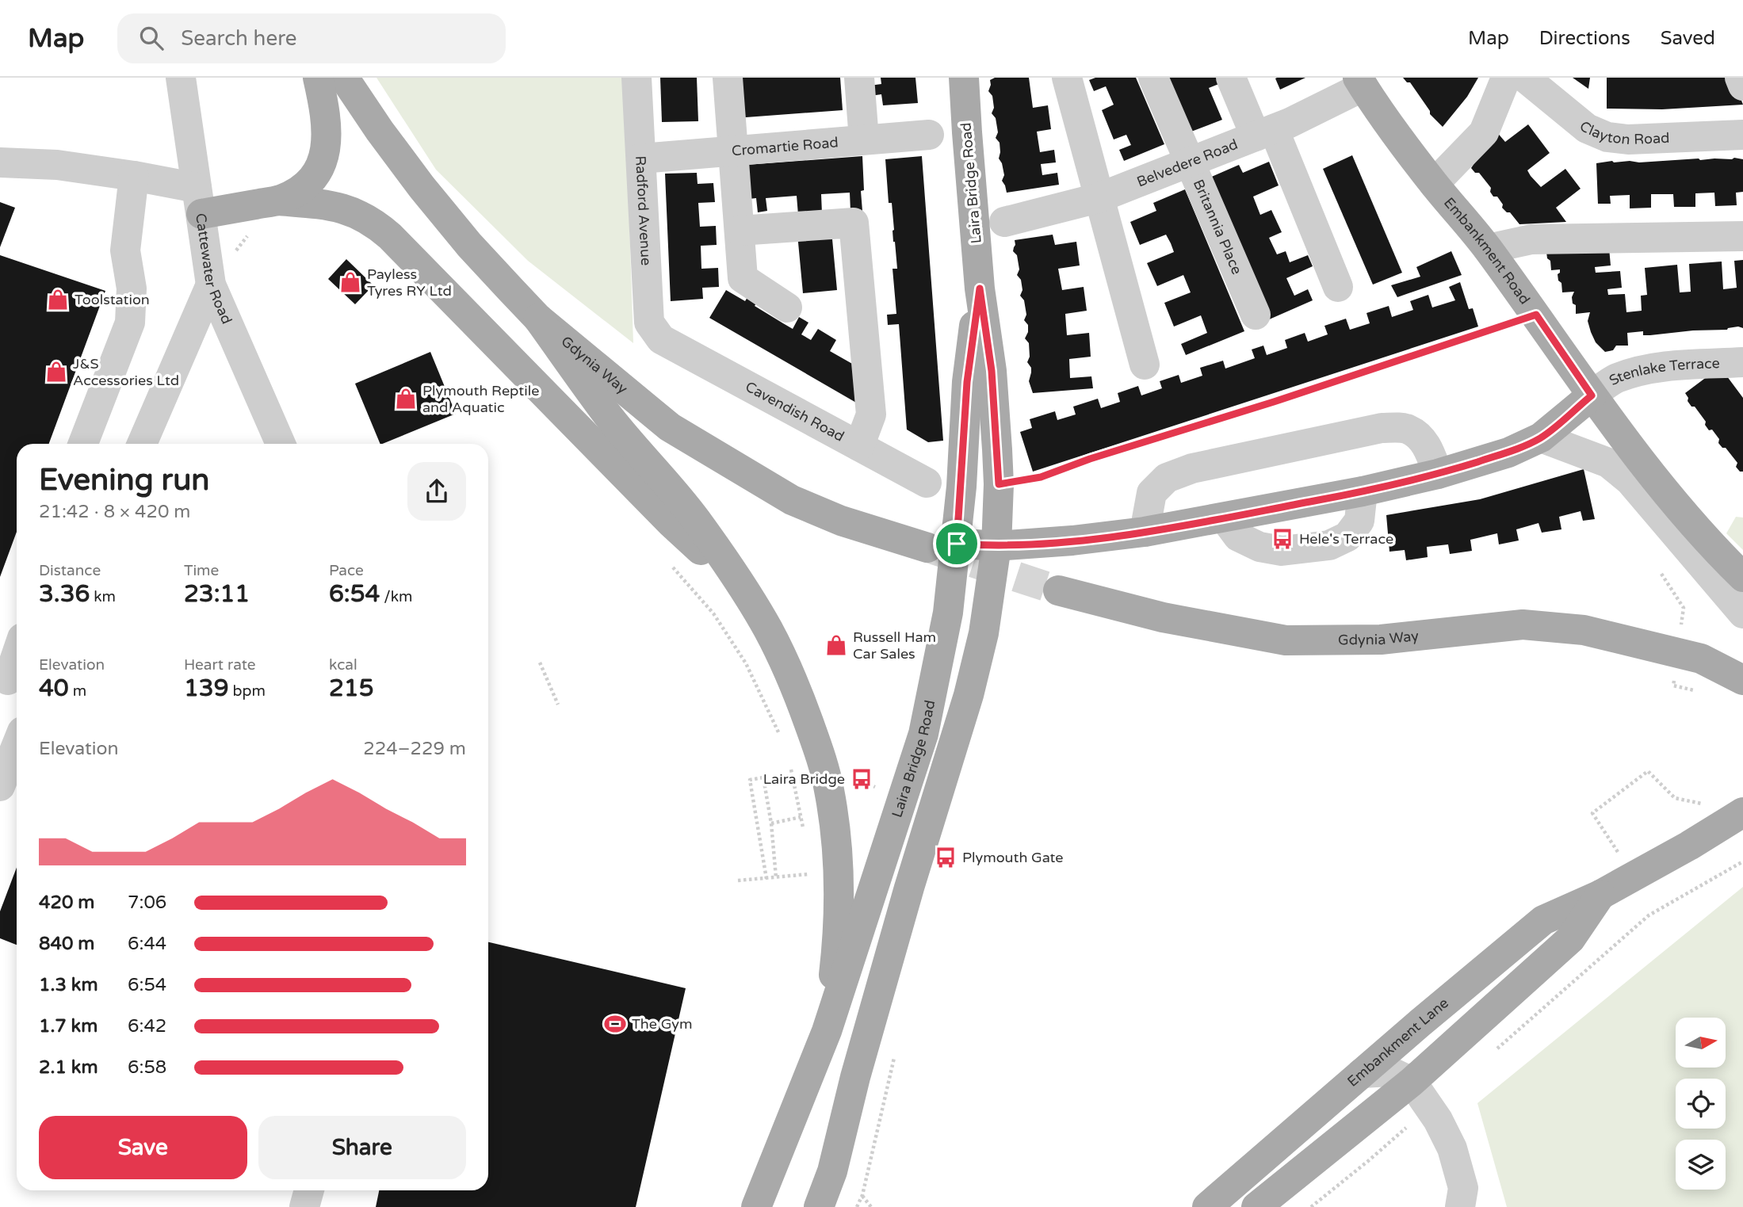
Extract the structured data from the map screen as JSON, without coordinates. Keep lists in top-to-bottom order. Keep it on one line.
{"streets":{"main road":["Laira Bridge Road","Embankment Road","Gdynia Way","Embankment Lane"],"street":["Clayton Road","Cromartie Road","Belvedere Road","Radford Avenue","Britannia Place","Cattewater Road","Stenlake Terrace","Cavendish Road"]},"crossings":[["Cromartie Road","Radford Avenue"],["Belvedere Road","Britannia Place"],["Belvedere Road","Embankment Road"],["Radford Avenue","Cavendish Road"],["Embankment Road","Stenlake Terrace"]],"places":{"shop":["Payless Tyres RY Ltd","Toolstation","J&S Accessories Ltd","Plymouth Reptile and Aquatic","Russell Ham Car Sales"],"bus stop":["Hele's Terrace","Laira Bridge","Plymouth Gate"],"sports":["The Gym"]},"north":"right","page":{"header":"Map","search":"Search here","nav":["Map","Directions","Saved"],"heading":["Evening run","21:42 · 8 × 420 m"],"stats":[["Distance","3.36 km"],["Time","23:11"],["Pace","6:54 /km"],["Elevation","40 m"],["Heart rate","139 bpm"],["kcal","215"]],"chart":["Elevation","224–229 m"],"list":[{"name":"420 m","note":"7:06"},{"name":"840 m","note":"6:44"},{"name":"1.3 km","note":"6:54"},{"name":"1.7 km","note":"6:42"},{"name":"2.1 km","note":"6:58"}],"buttons":["Save","Share"]}}
